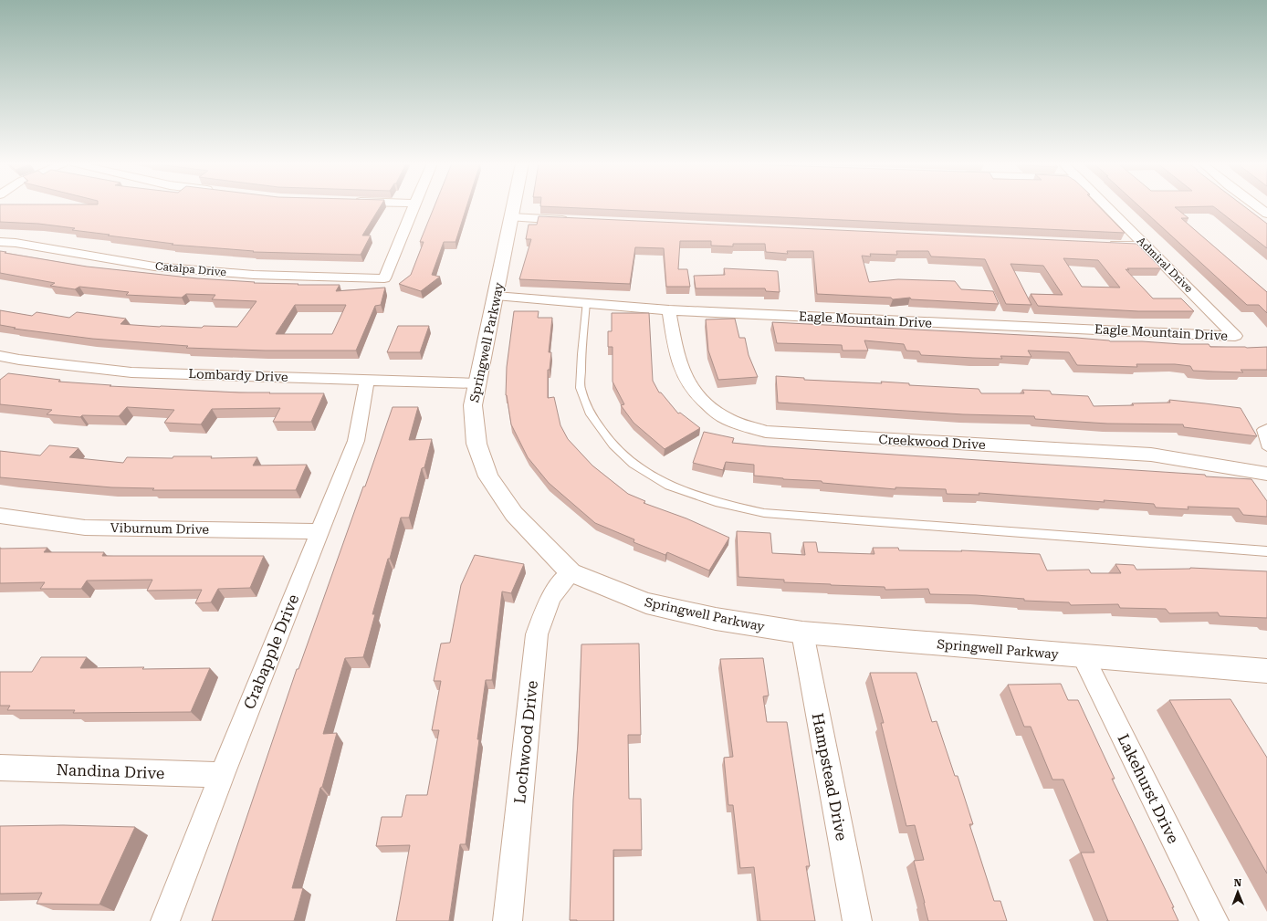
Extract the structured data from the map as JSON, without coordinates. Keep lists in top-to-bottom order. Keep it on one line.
{"streets":{"street":["Admiral Drive","Catalpa Drive","Eagle Mountain Drive","Springwell Parkway","Lombardy Drive","Creekwood Drive","Viburnum Drive","Crabapple Drive","Lochwood Drive","Nandina Drive","Hampstead Drive","Lakehurst Drive"]},"crossings":[["Admiral Drive","Eagle Mountain Drive"],["Eagle Mountain Drive","Springwell Parkway"],["Eagle Mountain Drive","Creekwood Drive"],["Springwell Parkway","Lombardy Drive"],["Springwell Parkway","Lochwood Drive"],["Springwell Parkway","Hampstead Drive"],["Springwell Parkway","Lakehurst Drive"],["Lombardy Drive","Crabapple Drive"],["Viburnum Drive","Crabapple Drive"],["Crabapple Drive","Nandina Drive"]],"north":"top"}
